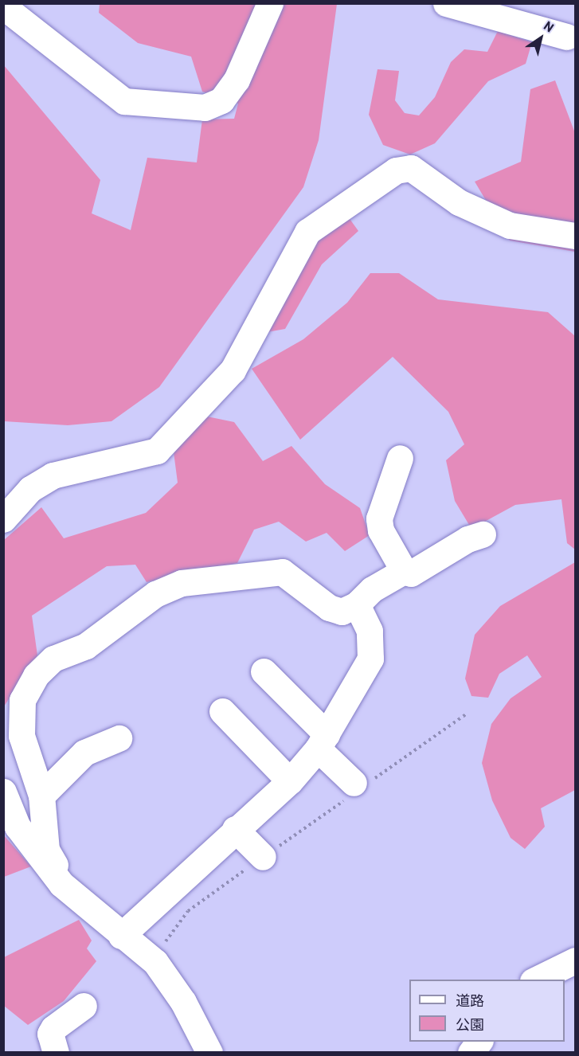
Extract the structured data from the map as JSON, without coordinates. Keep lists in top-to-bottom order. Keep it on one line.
{"legend":["道路","公園"],"north":"top right"}
